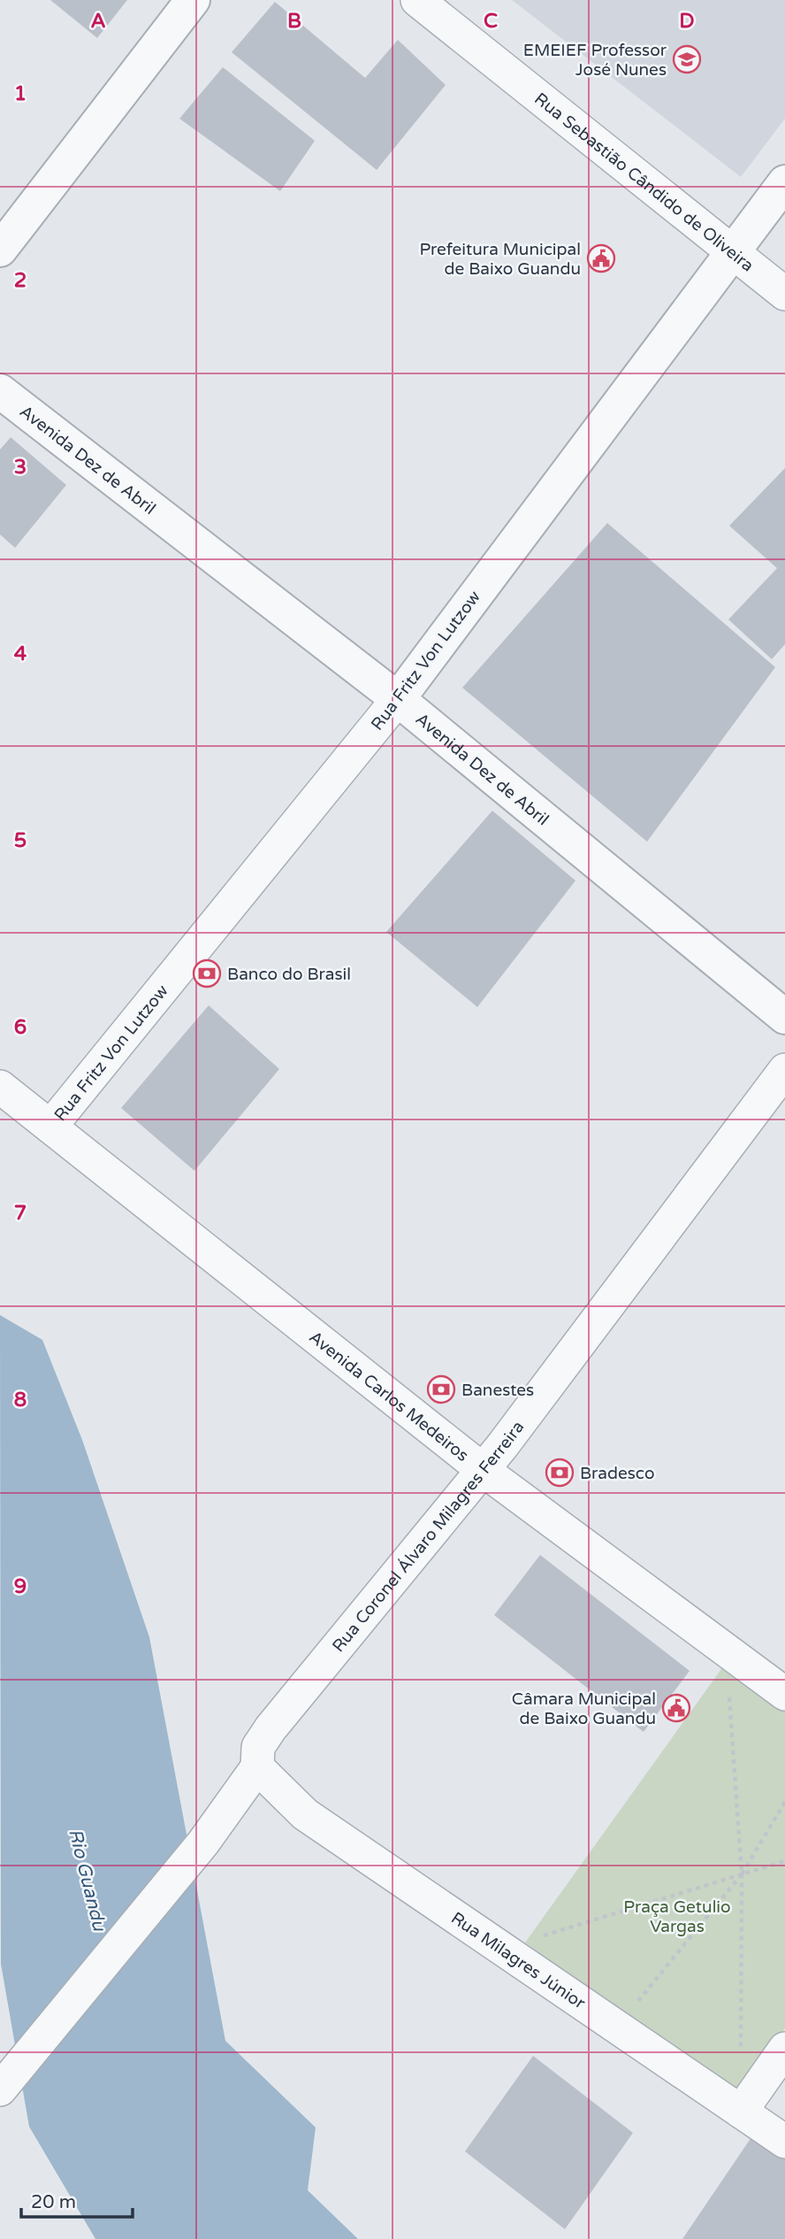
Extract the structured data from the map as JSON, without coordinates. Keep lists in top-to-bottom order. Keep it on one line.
{"streets":{"street":["Rua Sebastião Cândido de Oliveira","Avenida Dez de Abril","Rua Fritz Von Lutzow","Avenida Carlos Medeiros","Rua Coronel Álvaro Milagres Ferreira","Rua Milagres Júnior"]},"crossings":[["Rua Sebastião Cândido de Oliveira","Rua Fritz Von Lutzow"],["Avenida Dez de Abril","Rua Fritz Von Lutzow"],["Rua Fritz Von Lutzow","Avenida Carlos Medeiros"],["Avenida Carlos Medeiros","Rua Coronel Álvaro Milagres Ferreira"],["Rua Coronel Álvaro Milagres Ferreira","Rua Milagres Júnior"]],"water":["Rio Guandu"],"parks":["Praça Getulio Vargas"],"places":{"school or university":["EMEIEF Professor José Nunes"],"public building":["Prefeitura Municipal de Baixo Guandu","Câmara Municipal de Baixo Guandu"],"bank":["Banco do Brasil","Banestes","Bradesco"]},"scale_bar":"20 m","grid":{"columns":["A","B","C","D"],"rows":["1","2","3","4","5","6","7","8","9"]}}
